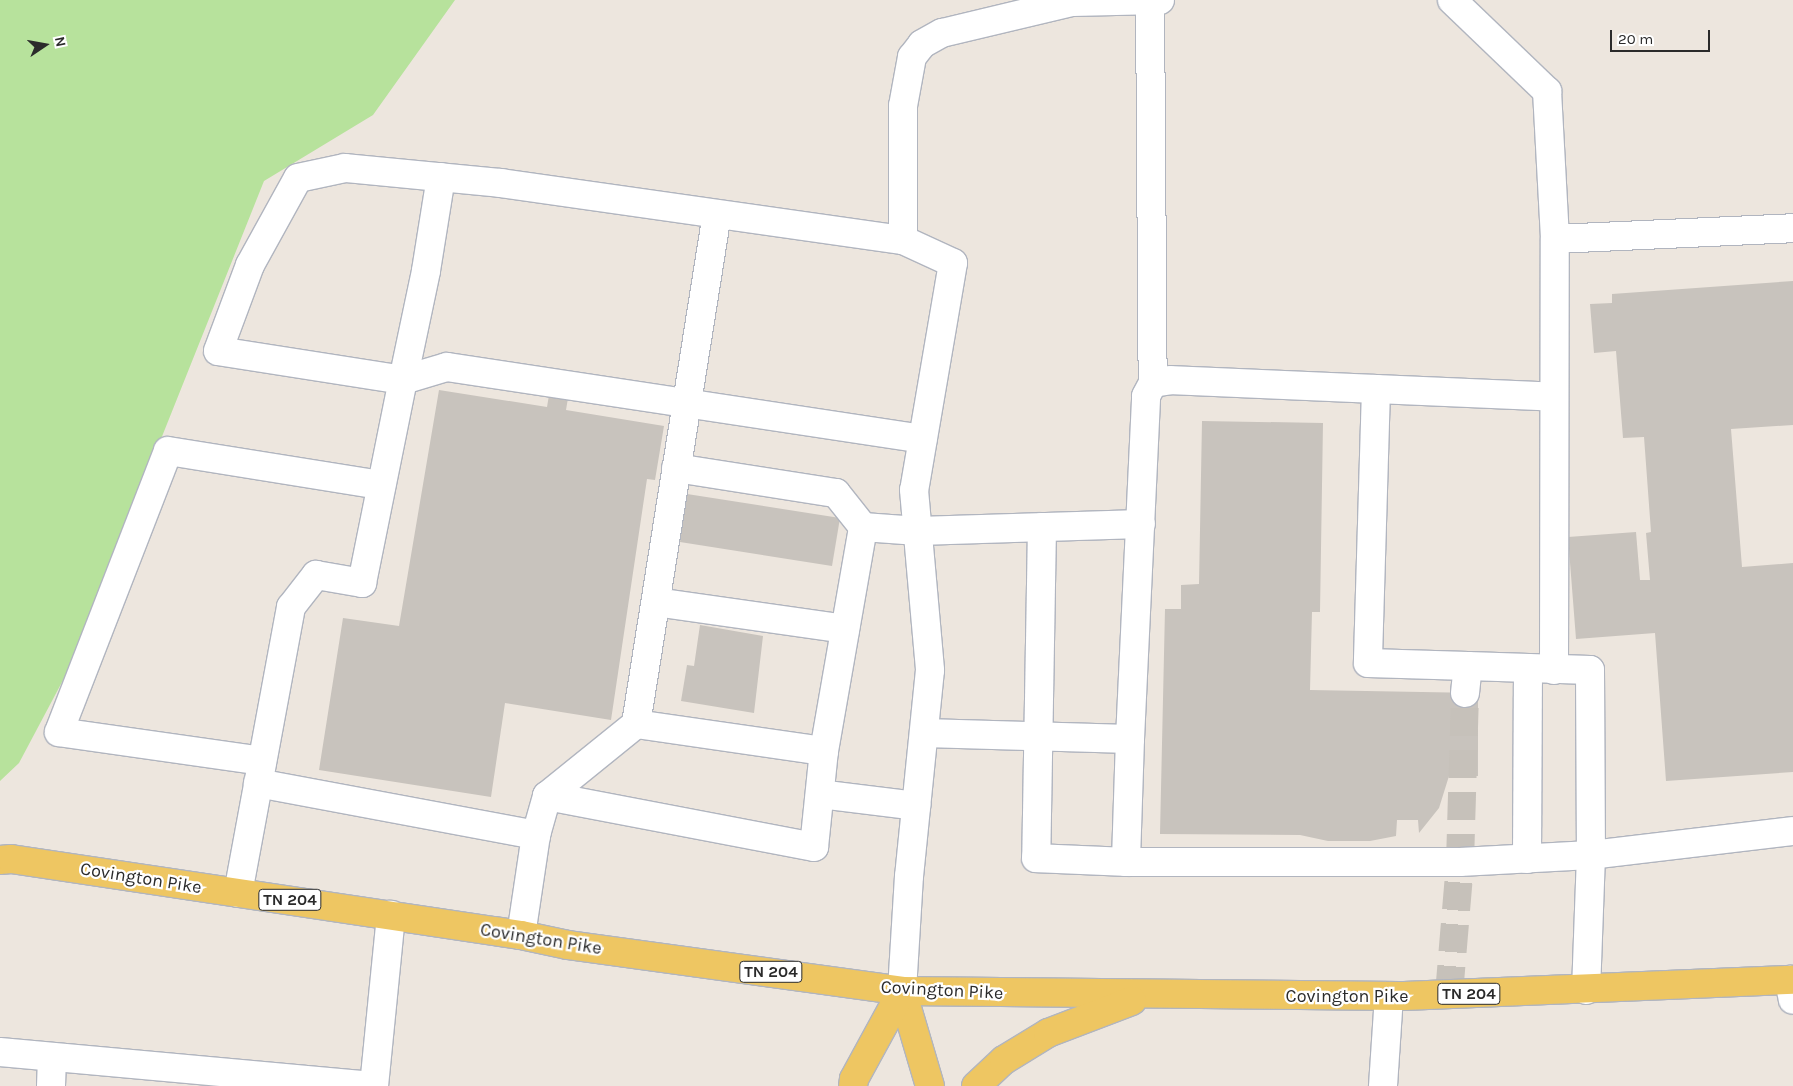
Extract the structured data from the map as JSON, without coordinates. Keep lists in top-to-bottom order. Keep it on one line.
{"streets":{"main road":["Covington Pike","TN 204"]},"scale_bar":"20 m","north":"right"}
